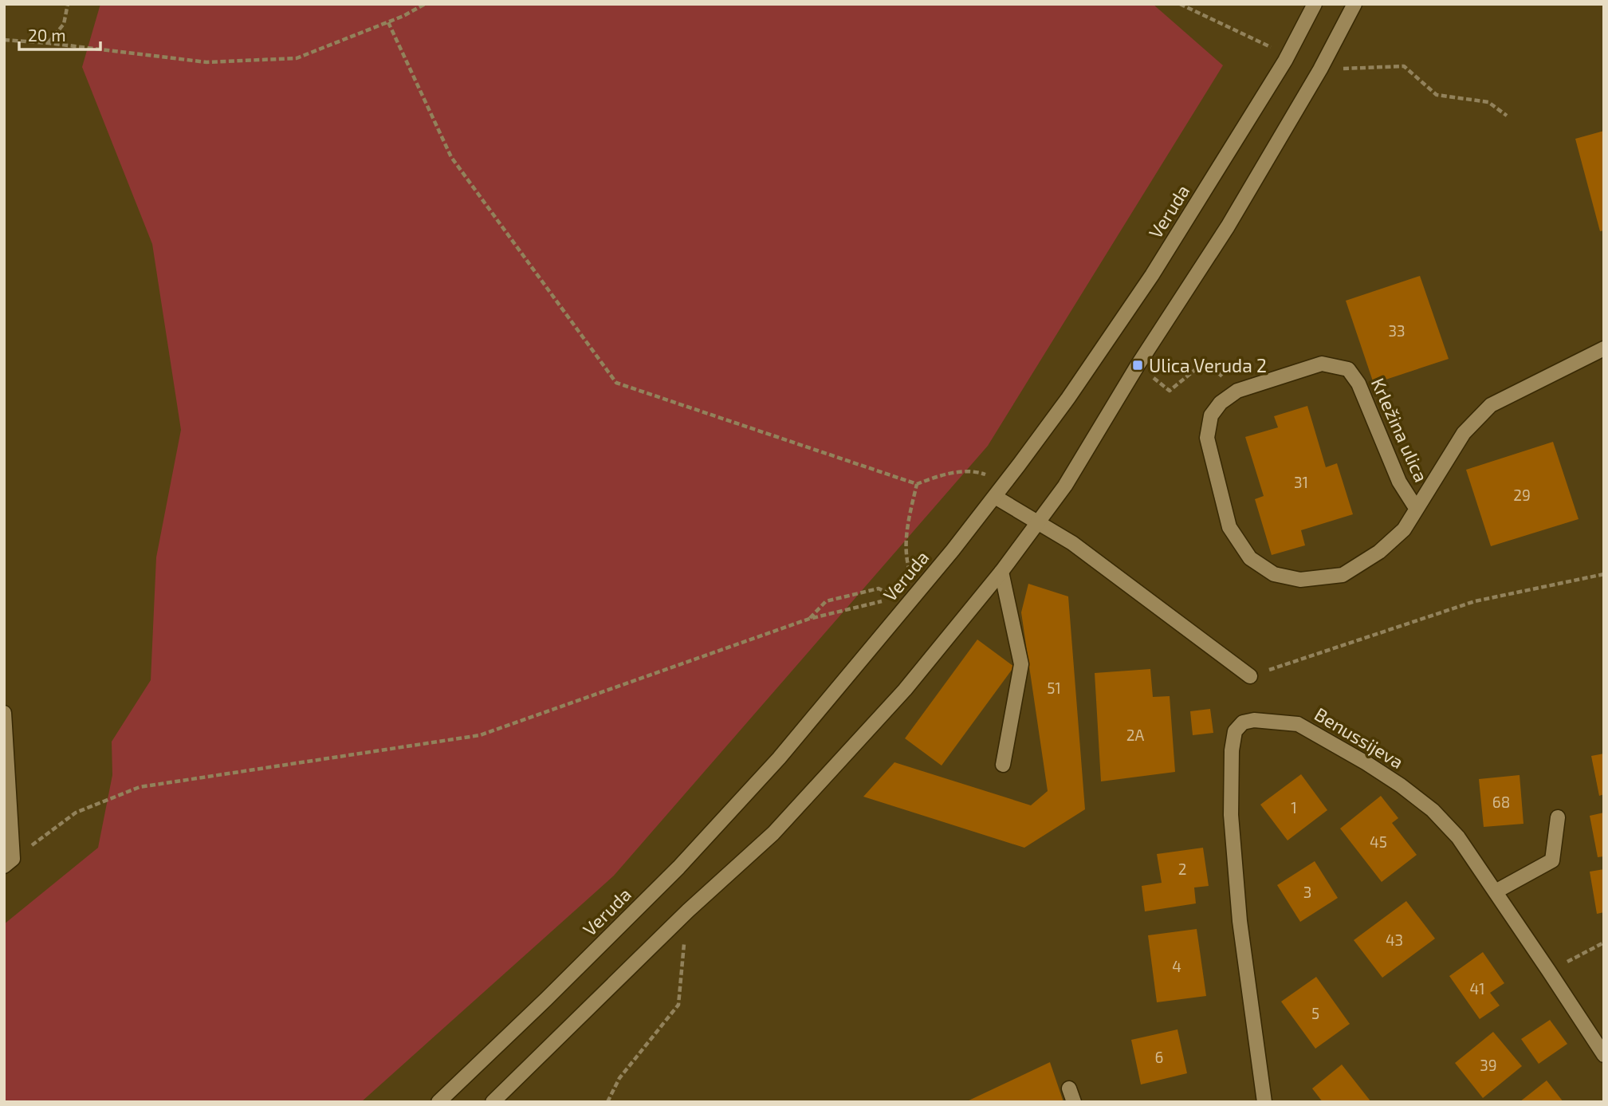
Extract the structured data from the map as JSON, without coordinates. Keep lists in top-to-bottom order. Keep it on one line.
{"streets":{"main road":["Veruda","Krležina ulica","Benussijeva"]},"places":{"transit":["Ulica Veruda 2"]},"house_numbers":["33","31","29","51","2A","68","1","45","2","3","43","4","41","5","6","39"],"scale_bar":"20 m"}
